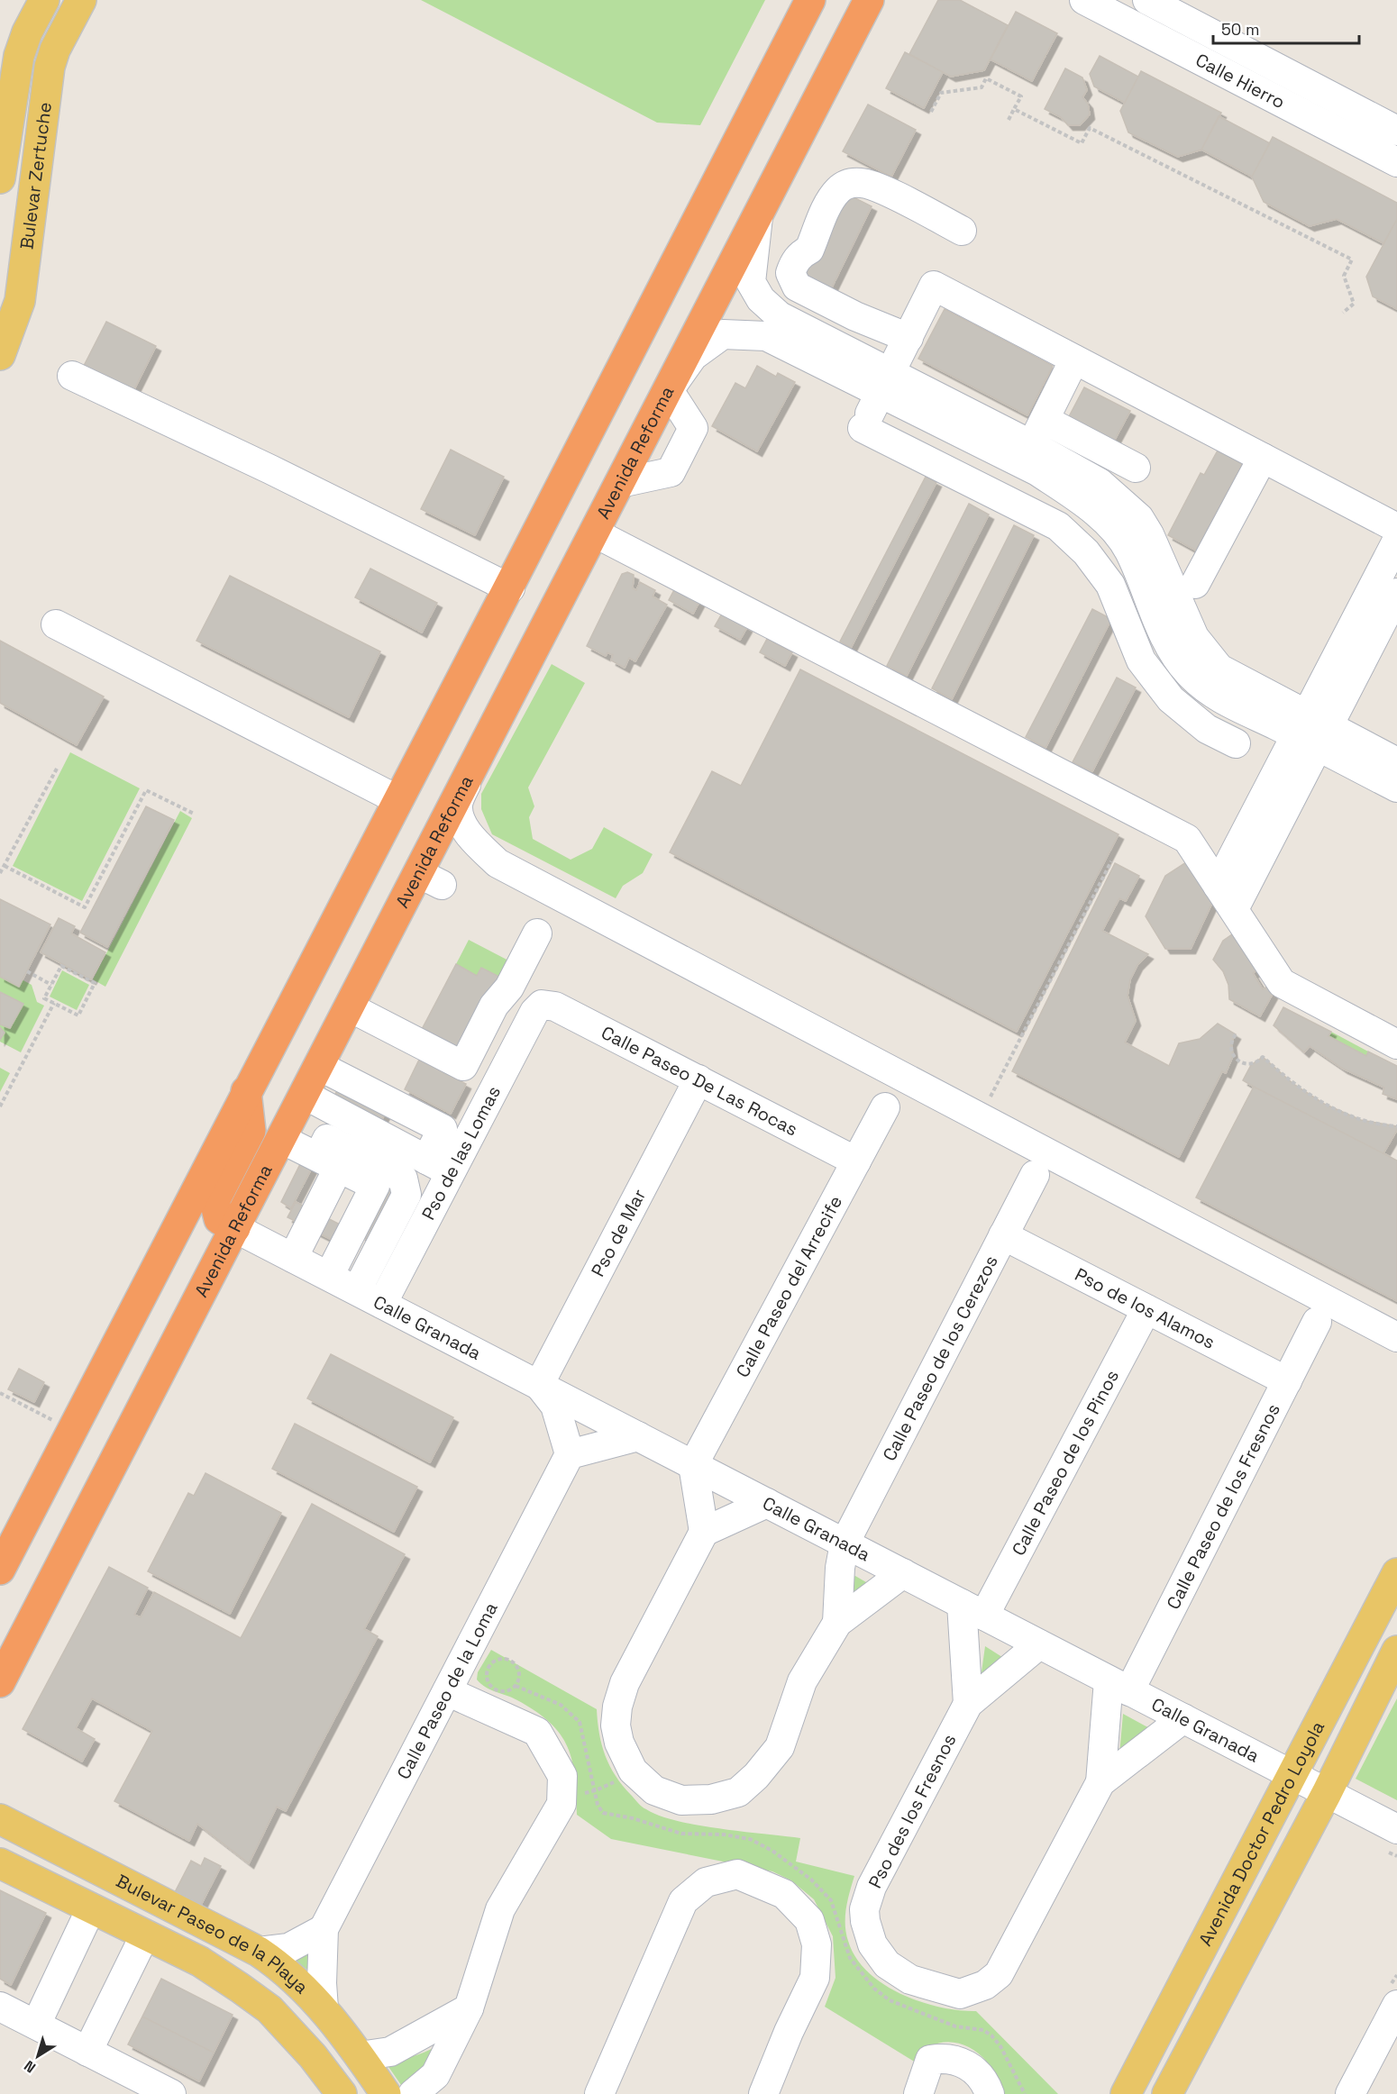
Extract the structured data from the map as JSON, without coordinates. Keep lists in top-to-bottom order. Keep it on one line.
{"streets":{"highway":["Avenida Reforma"],"main road":["Bulevar Zertuche","Avenida Doctor Pedro Loyola","Bulevar Paseo de la Playa"],"street":["Calle Hierro","Calle Paseo De Las Rocas","Pso de las Lomas","Pso de Mar","Calle Paseo del Arrecife","Pso de los Alamos","Calle Granada","Calle Paseo de los Cerezos","Calle Paseo de los Pinos","Calle Paseo de los Fresnos","Calle Paseo de la Loma","Pso des los Fresnos"]},"crossings":[["Avenida Reforma","Calle Granada"],["Calle Paseo De Las Rocas","Pso de las Lomas"],["Calle Paseo De Las Rocas","Pso de Mar"],["Calle Paseo De Las Rocas","Calle Paseo del Arrecife"],["Pso de las Lomas","Calle Granada"],["Pso de Mar","Calle Granada"],["Calle Paseo del Arrecife","Calle Granada"],["Pso de los Alamos","Calle Paseo de los Cerezos"],["Pso de los Alamos","Calle Paseo de los Pinos"],["Pso de los Alamos","Calle Paseo de los Fresnos"],["Calle Granada","Calle Paseo de los Cerezos"],["Calle Granada","Calle Paseo de los Pinos"],["Calle Granada","Calle Paseo de los Fresnos"],["Calle Granada","Avenida Doctor Pedro Loyola"],["Calle Paseo de la Loma","Bulevar Paseo de la Playa"]],"scale_bar":"50 m","north":"bottom left"}
